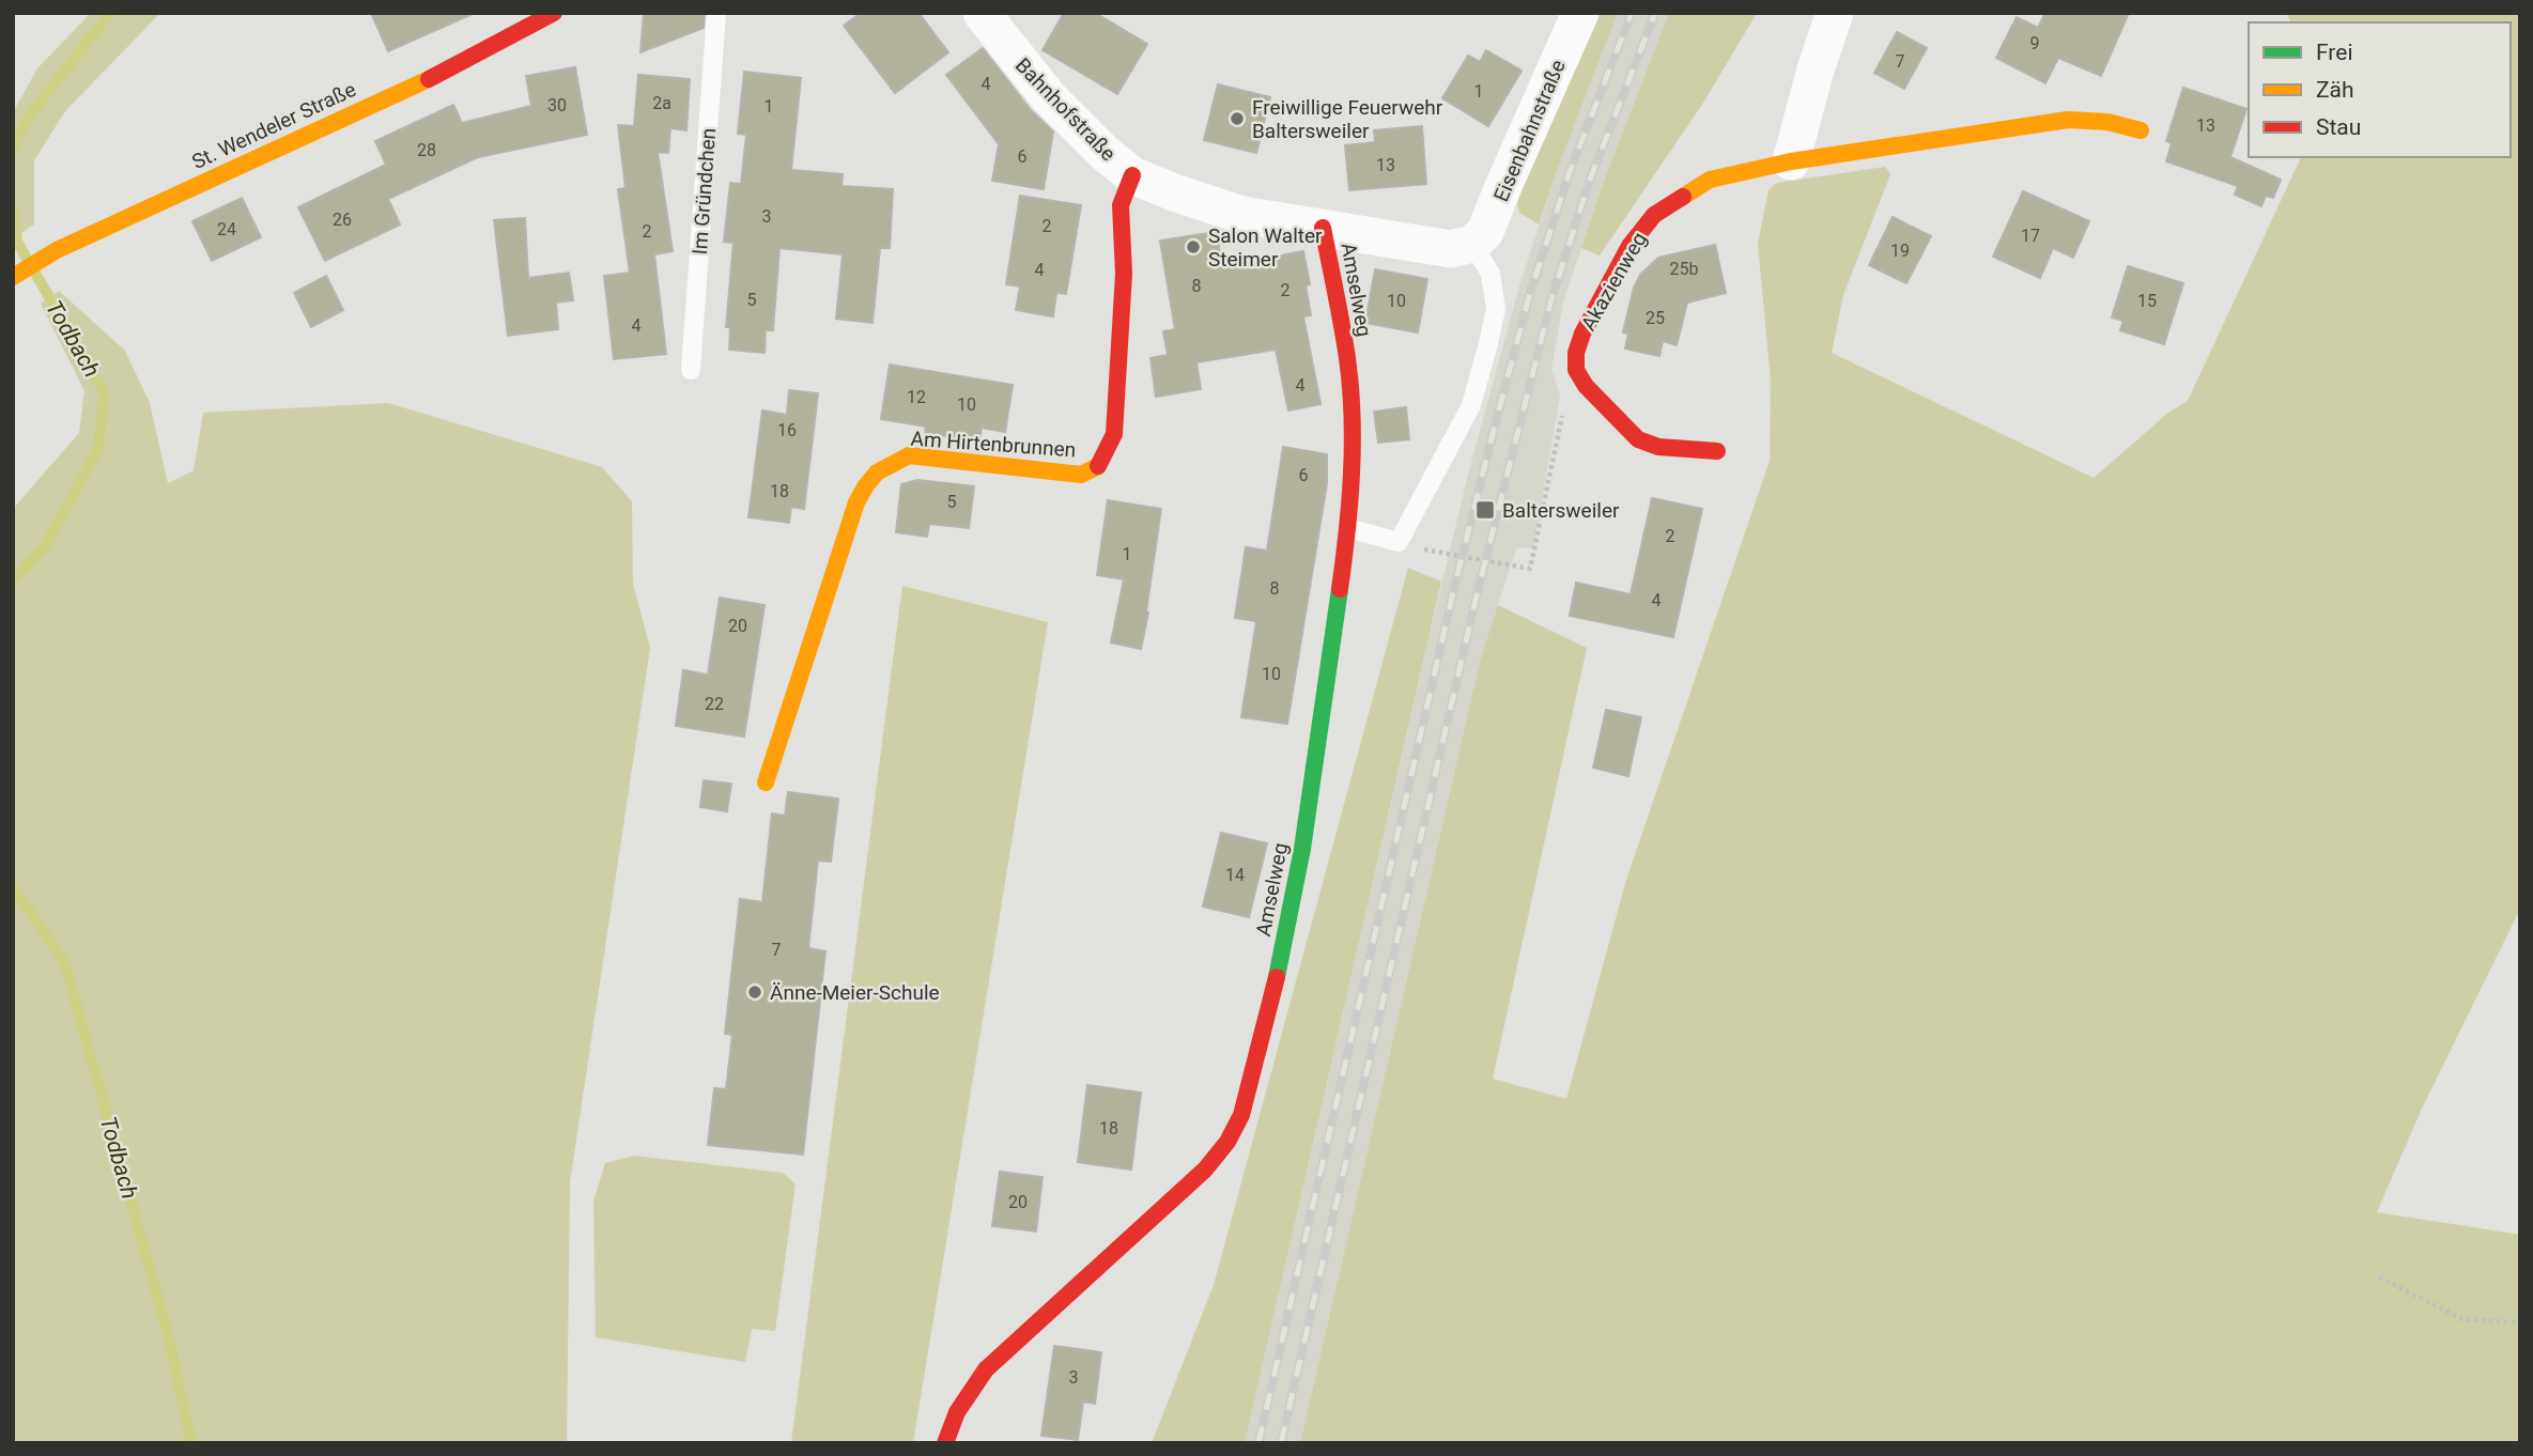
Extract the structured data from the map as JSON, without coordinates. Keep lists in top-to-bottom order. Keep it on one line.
{"streets":{"street":["Bahnhofstraße","St. Wendeler Straße","Eisenbahnstraße","Akazienweg","Amselweg","Am Hirtenbrunnen"],"lane":["Im Gründchen"]},"crossings":[["Bahnhofstraße","Eisenbahnstraße"],["Bahnhofstraße","Amselweg"],["Bahnhofstraße","Am Hirtenbrunnen"]],"water":["Todbach"],"places":{"other":["Freiwillige Feuerwehr Baltersweiler","Salon Walter Steimer","Änne-Meier-Schule"],"transit":["Baltersweiler"]},"house_numbers":["9","7","4","1","2a","30","1","13","28","6","13","3","26","2","24","2","17","19","25b","4","8","2","5","10","15","25","4","4","12","10","16","6","18","5","2","1","8","4","20","10","22","14","7","18","20","3"],"legend":["Frei","Zäh","Stau"]}
